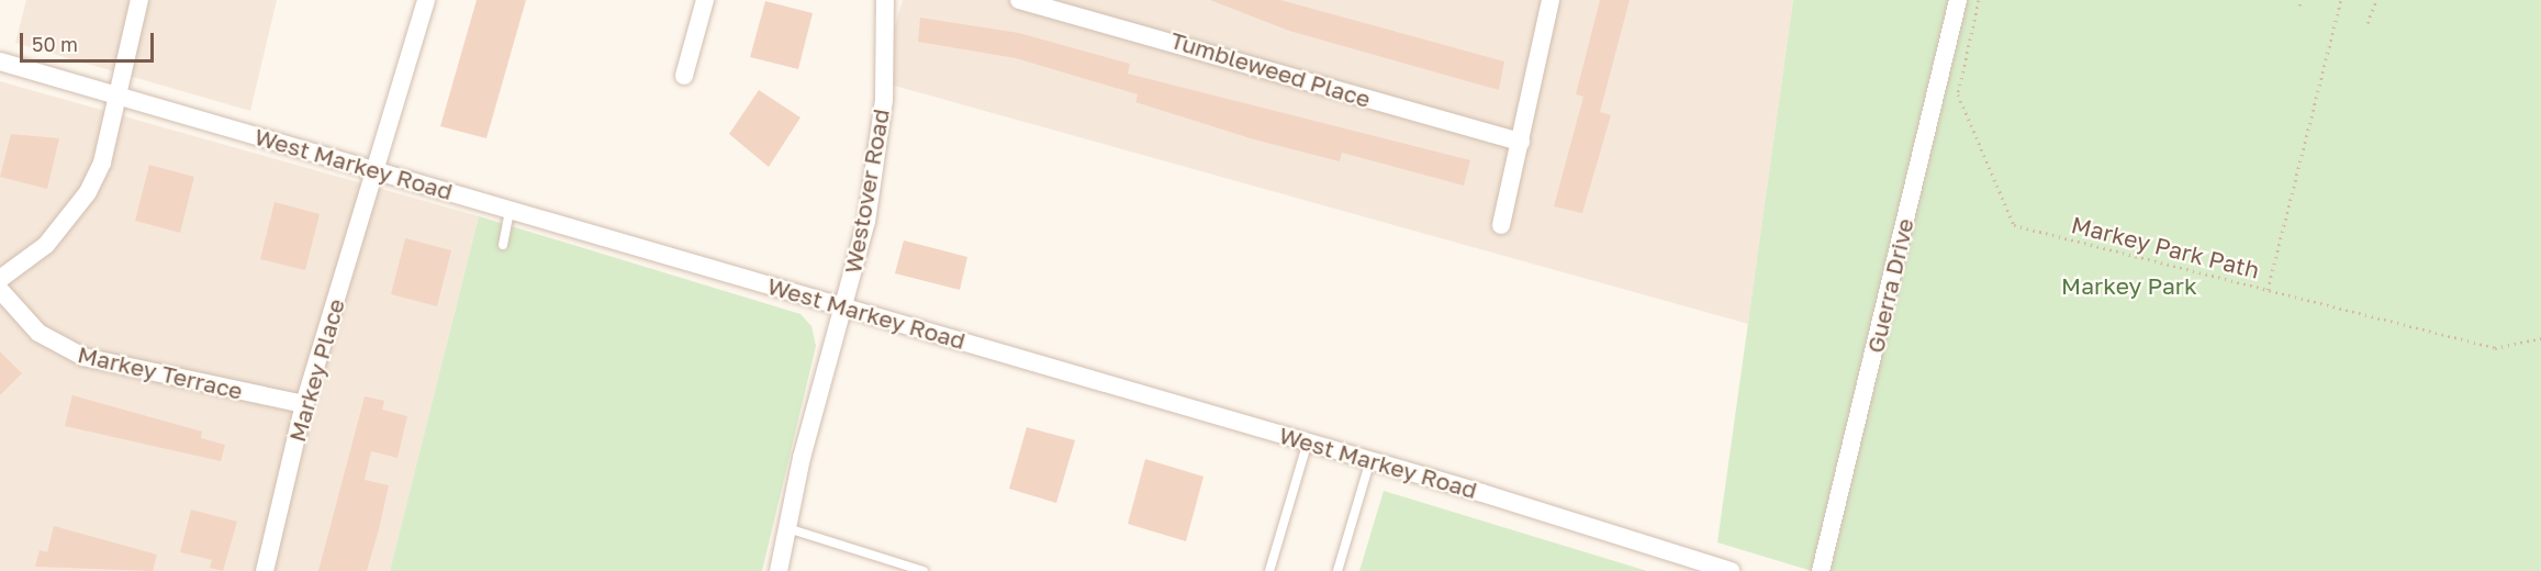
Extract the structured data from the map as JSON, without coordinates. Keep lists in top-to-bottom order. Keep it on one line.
{"streets":{"street":["Tumbleweed Place","West Markey Road","Westover Road","Guerra Drive","Markey Place","Markey Terrace"],"path":["Markey Park Path"]},"crossings":[["West Markey Road","Westover Road"],["West Markey Road","Markey Place"],["Markey Place","Markey Terrace"]],"parks":["Markey Park"],"scale_bar":"50 m"}
